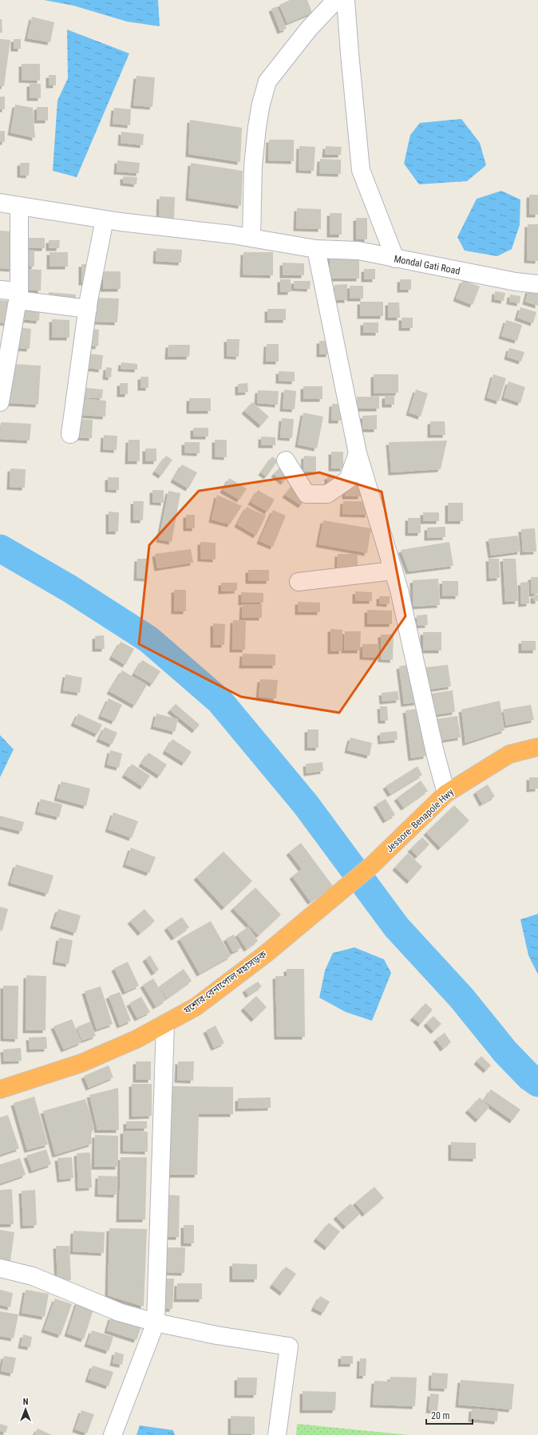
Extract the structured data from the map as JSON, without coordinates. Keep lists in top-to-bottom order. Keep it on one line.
{"streets":{"highway":["Jessore- Benapole Hwy","যশোর-বেনাপোল মহাসড়ক"],"street":["Mondal Gati Road"]},"crossings":[["Jessore- Benapole Hwy","যশোর-বেনাপোল মহাসড়ক"]],"scale_bar":"20 m","north":"top"}
